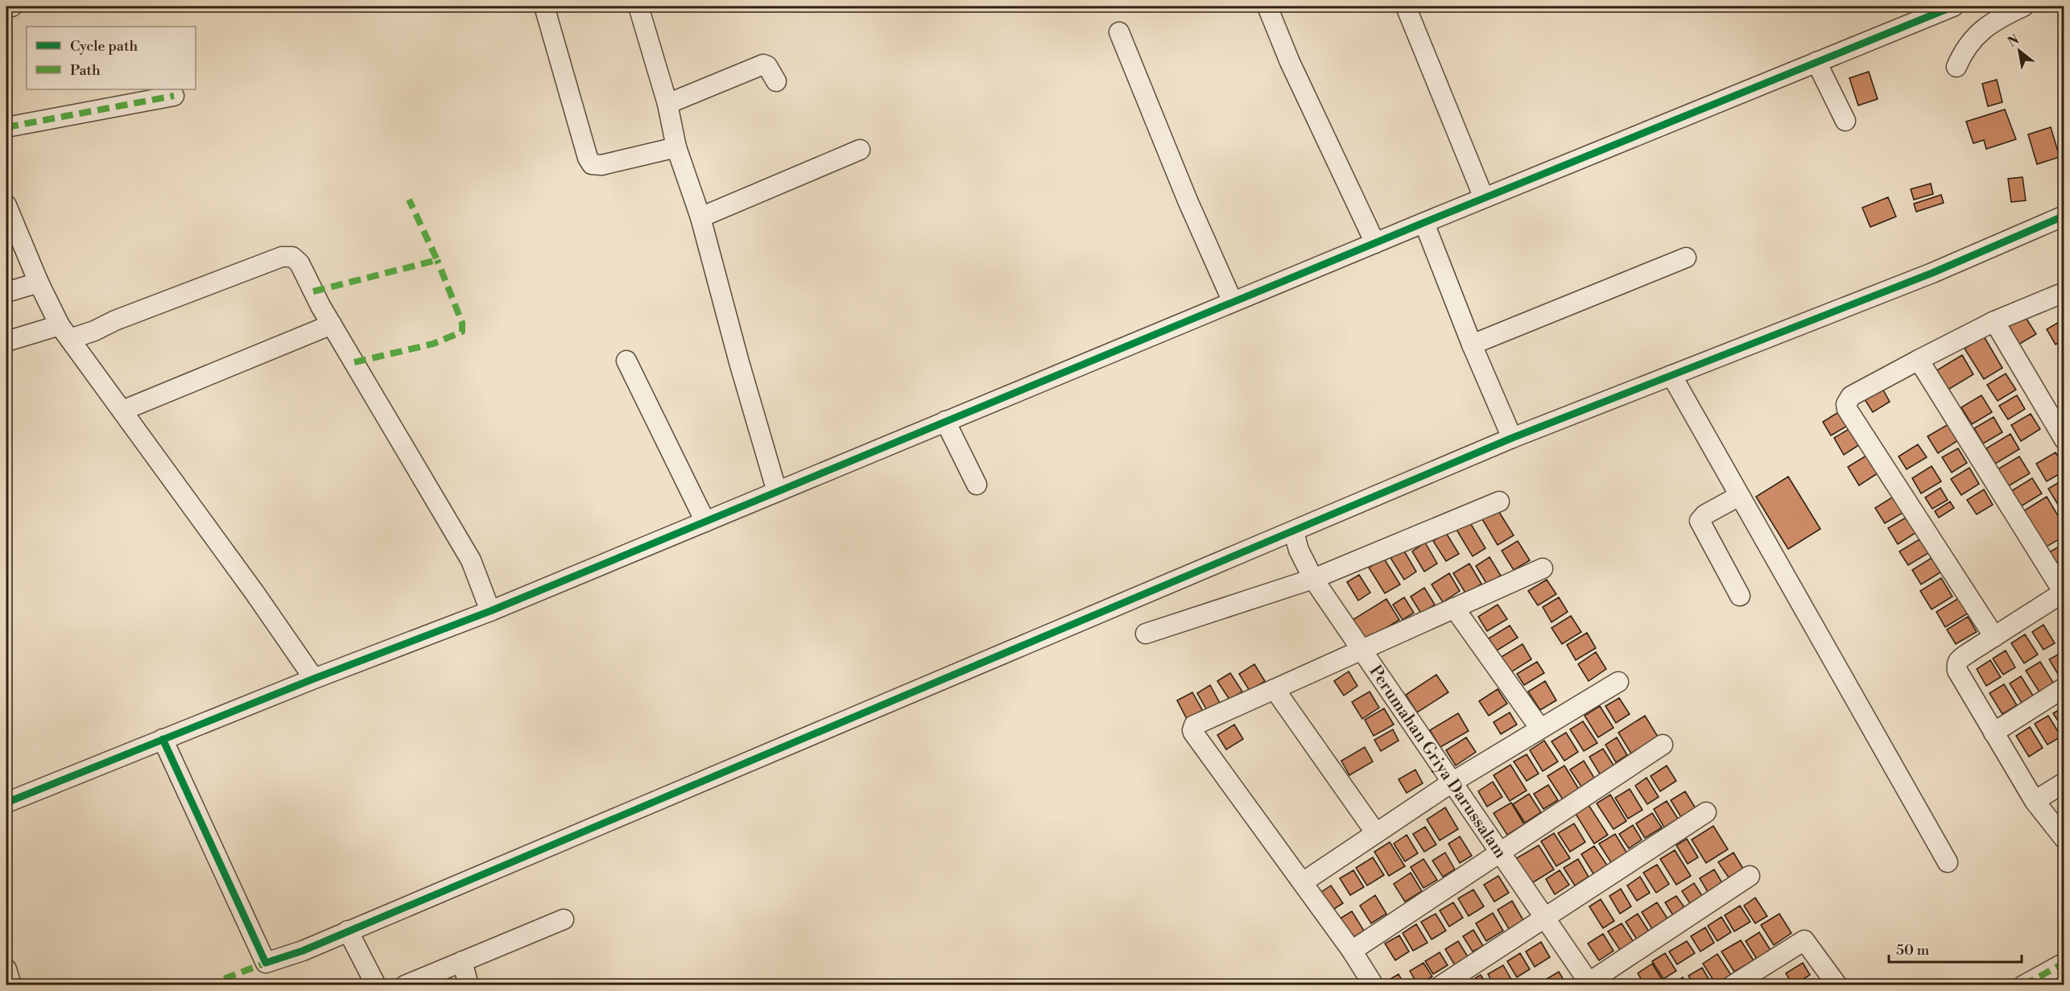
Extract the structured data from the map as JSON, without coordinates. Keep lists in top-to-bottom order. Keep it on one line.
{"streets":{"street":["Perumahan Griya Darussalam"]},"legend":["Cycle path","Path"],"scale_bar":"50 m","north":"top left"}
